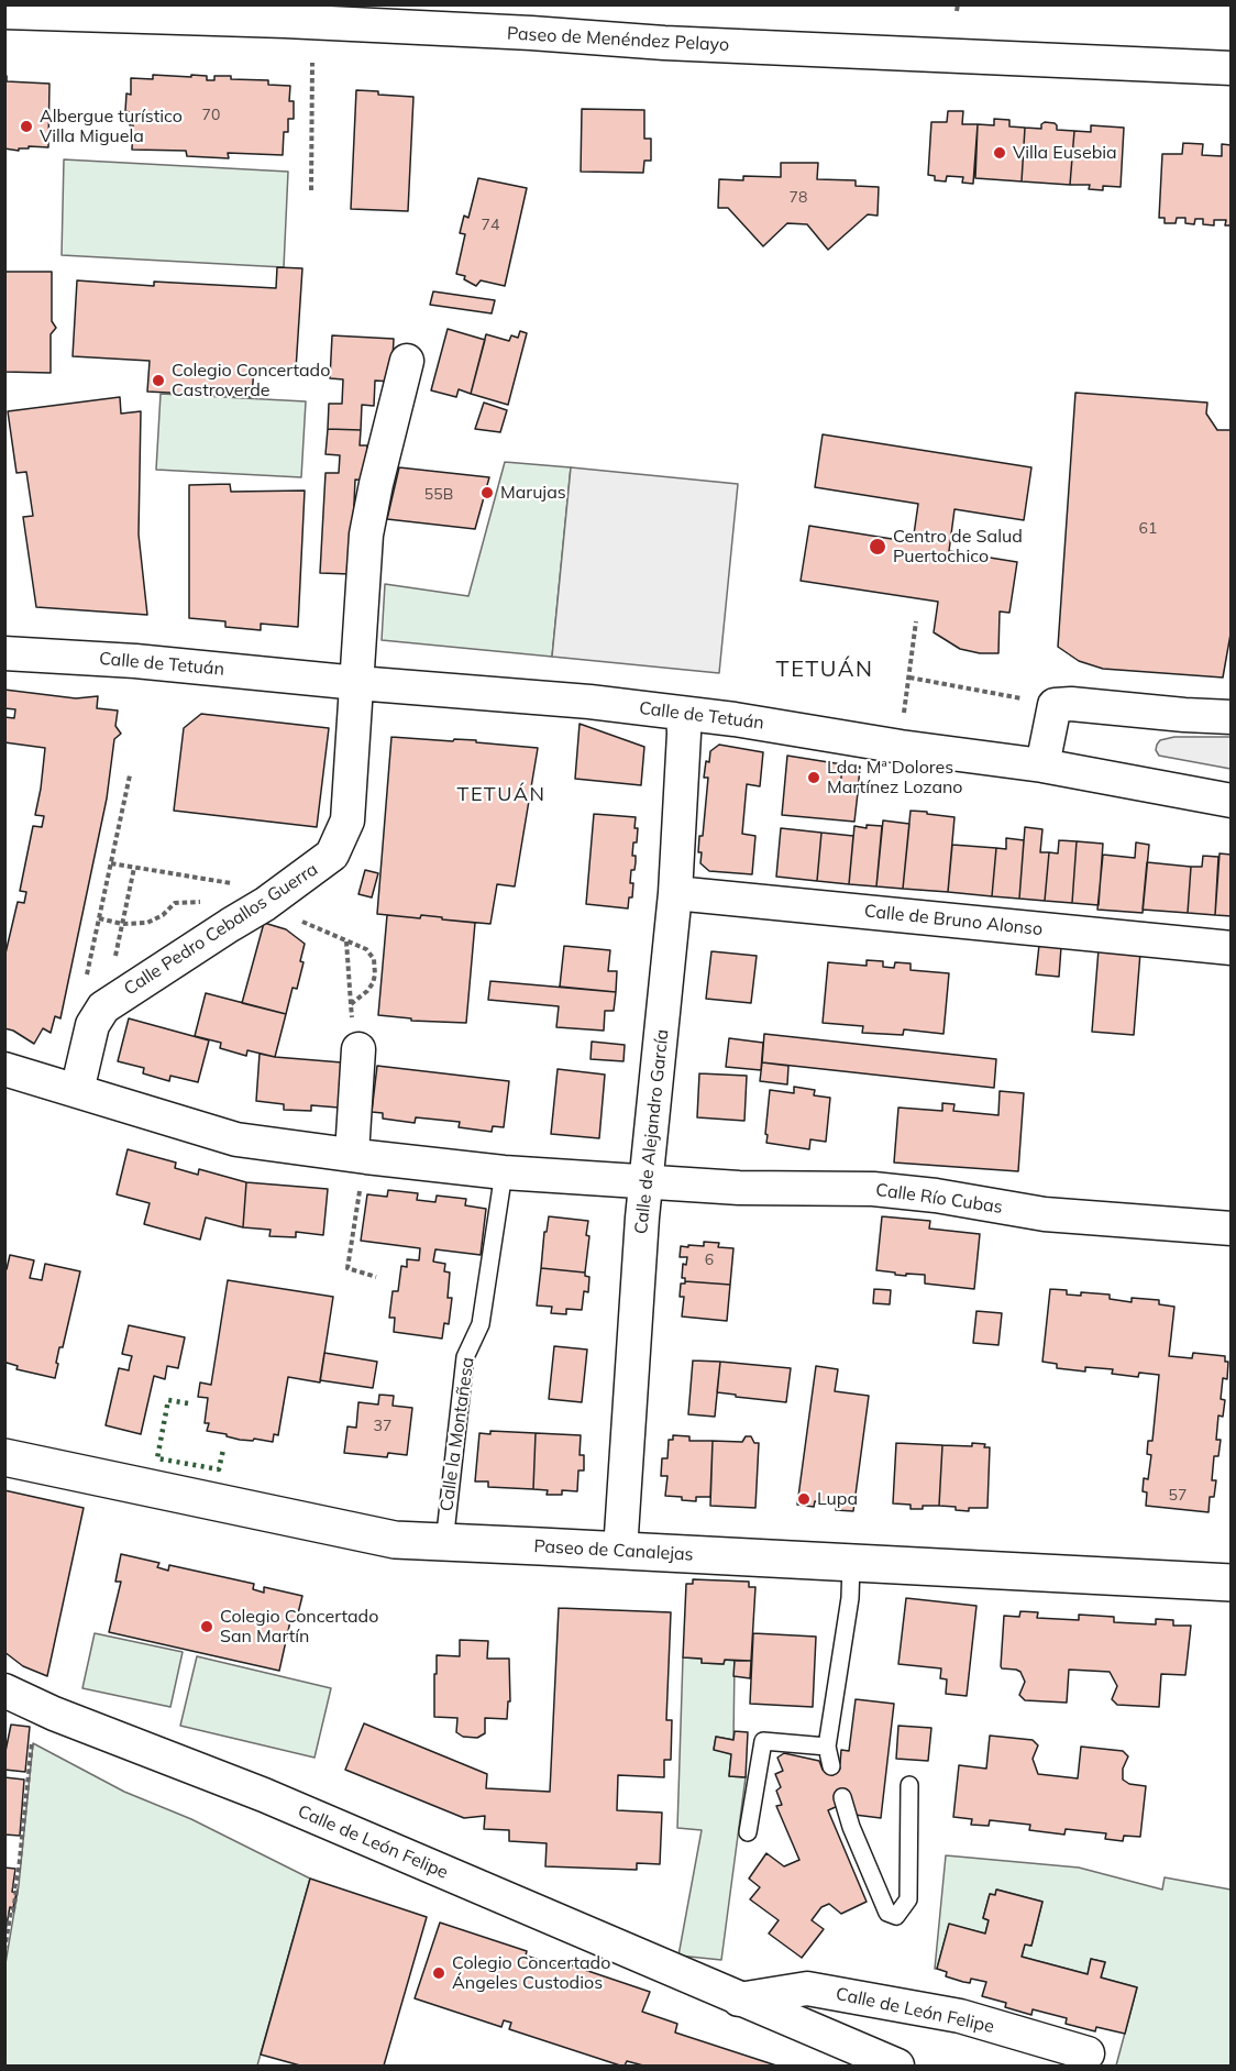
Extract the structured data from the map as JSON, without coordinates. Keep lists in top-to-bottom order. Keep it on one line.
{"streets":{"street":["Paseo de Menéndez Pelayo","Calle de Tetuán","Calle de Bruno Alonso","Calle Pedro Ceballos Guerra","Calle de Alejandro García","Calle Río Cubas","Paseo de Canalejas","Calle de León Felipe"],"lane":["Calle la Montañesa"]},"crossings":[["Calle de Tetuán","Calle Pedro Ceballos Guerra"],["Calle de Tetuán","Calle de Alejandro García"],["Calle de Bruno Alonso","Calle de Alejandro García"],["Calle de Alejandro García","Calle Río Cubas"],["Calle de Alejandro García","Paseo de Canalejas"],["Calle la Montañesa","Paseo de Canalejas"]],"districts":["TETUÁN","TETUÁN"],"places":["Albergue turístico Villa Miguela","Villa Eusebia","Colegio Concertado Castroverde","Marujas","Centro de Salud Puertochico","Lda. Mª Dolores Martínez Lozano","Lupa","Colegio Concertado San Martín","Colegio Concertado Ángeles Custodios"],"house_numbers":["70","78","74","55B","61","6","37","57"]}
